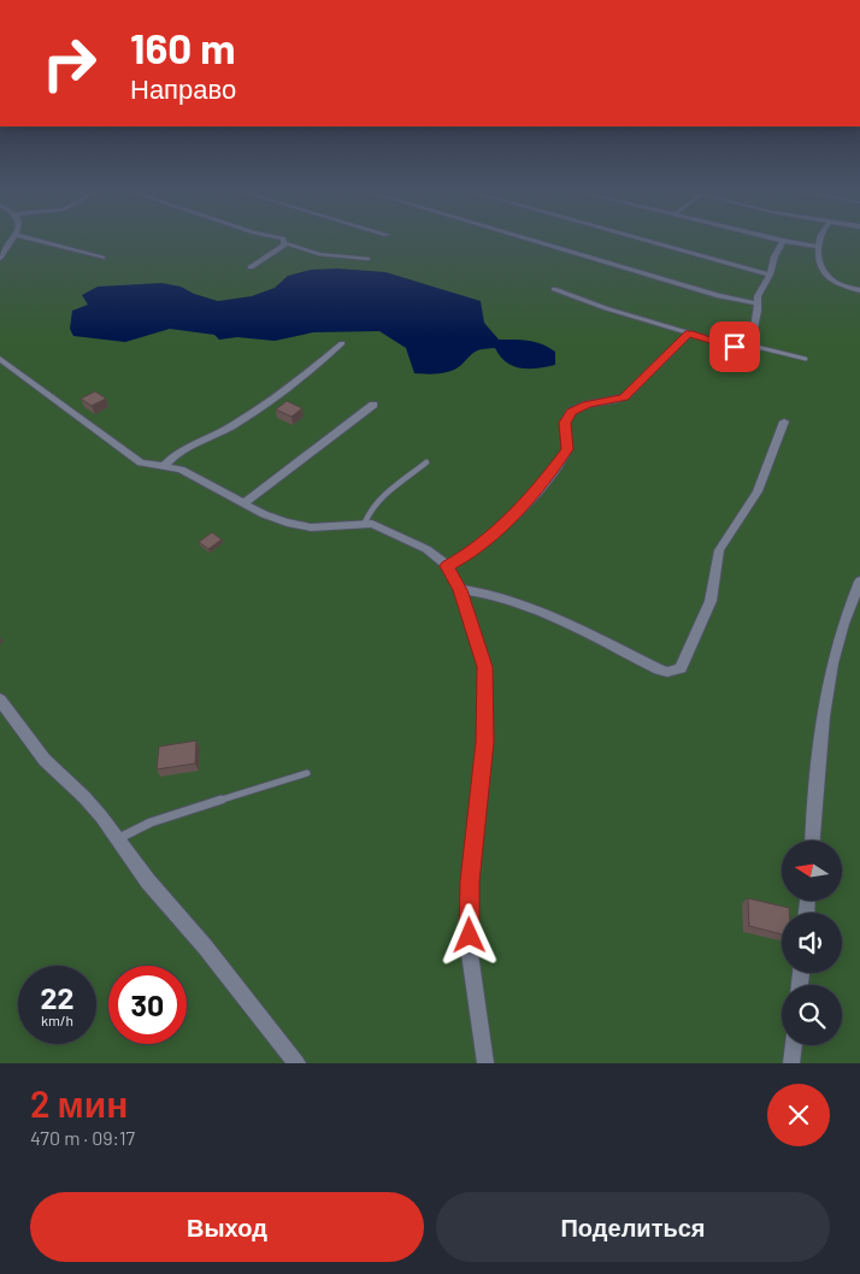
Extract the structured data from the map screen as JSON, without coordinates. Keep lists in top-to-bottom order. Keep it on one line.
{"north":"left","page":{"turn":["160 m","Направо"],"speed":"22 km/h","limit":"30","heading":["2 мин","470 m · 09:17"],"buttons":["Выход","Поделиться"]}}
